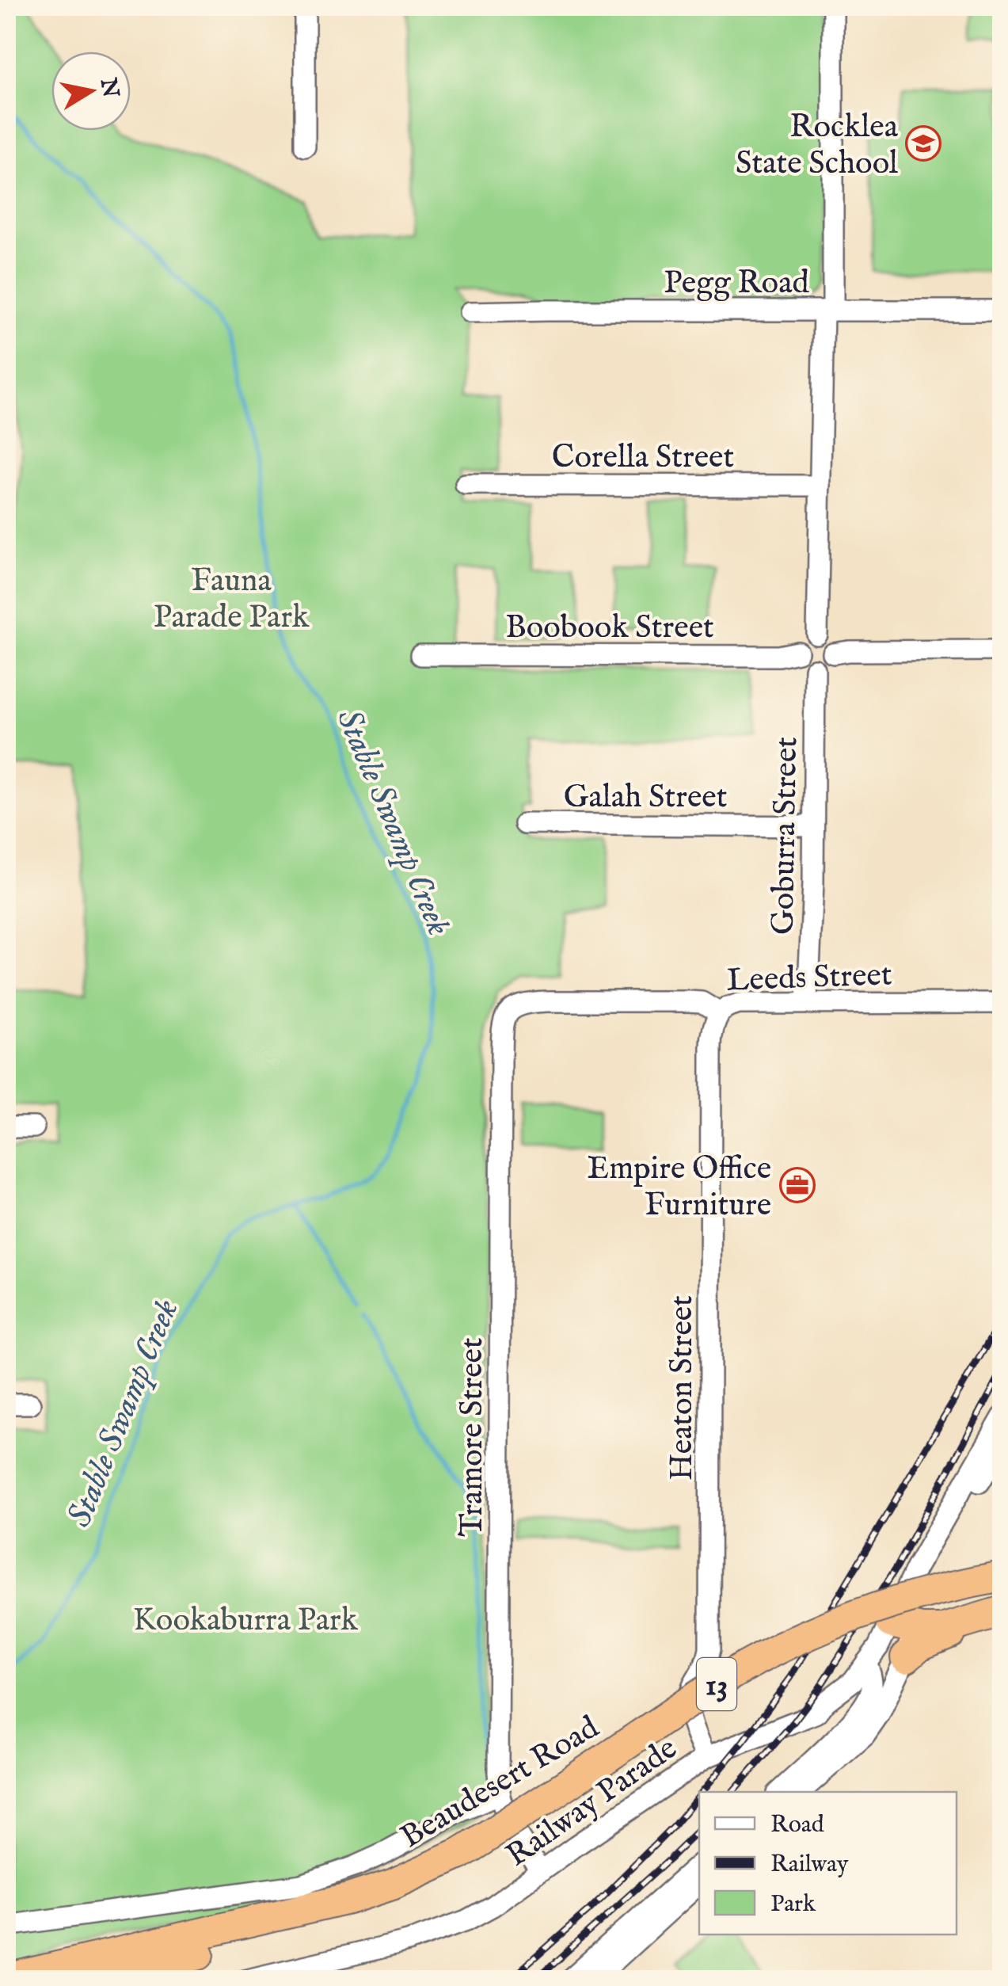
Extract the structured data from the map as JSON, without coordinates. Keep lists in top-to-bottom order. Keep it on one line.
{"streets":{"highway":["13","Beaudesert Road"],"street":["Pegg Road","Corella Street","Boobook Street","Galah Street","Goburra Street","Leeds Street","Heaton Street","Tramore Street","Railway Parade"]},"crossings":[["Boobook Street","Goburra Street"],["Galah Street","Goburra Street"],["Goburra Street","Leeds Street"],["Leeds Street","Heaton Street"],["Leeds Street","Tramore Street"],["Heaton Street","Railway Parade"],["Tramore Street","Beaudesert Road"],["Tramore Street","Railway Parade"]],"water":["Stable Swamp Creek"],"parks":["Fauna Parade Park","Kookaburra Park"],"places":{"school or university":["Rocklea State School"],"office":["Empire Office Furniture"]},"legend":["Road","Railway","Park"],"north":"right"}
